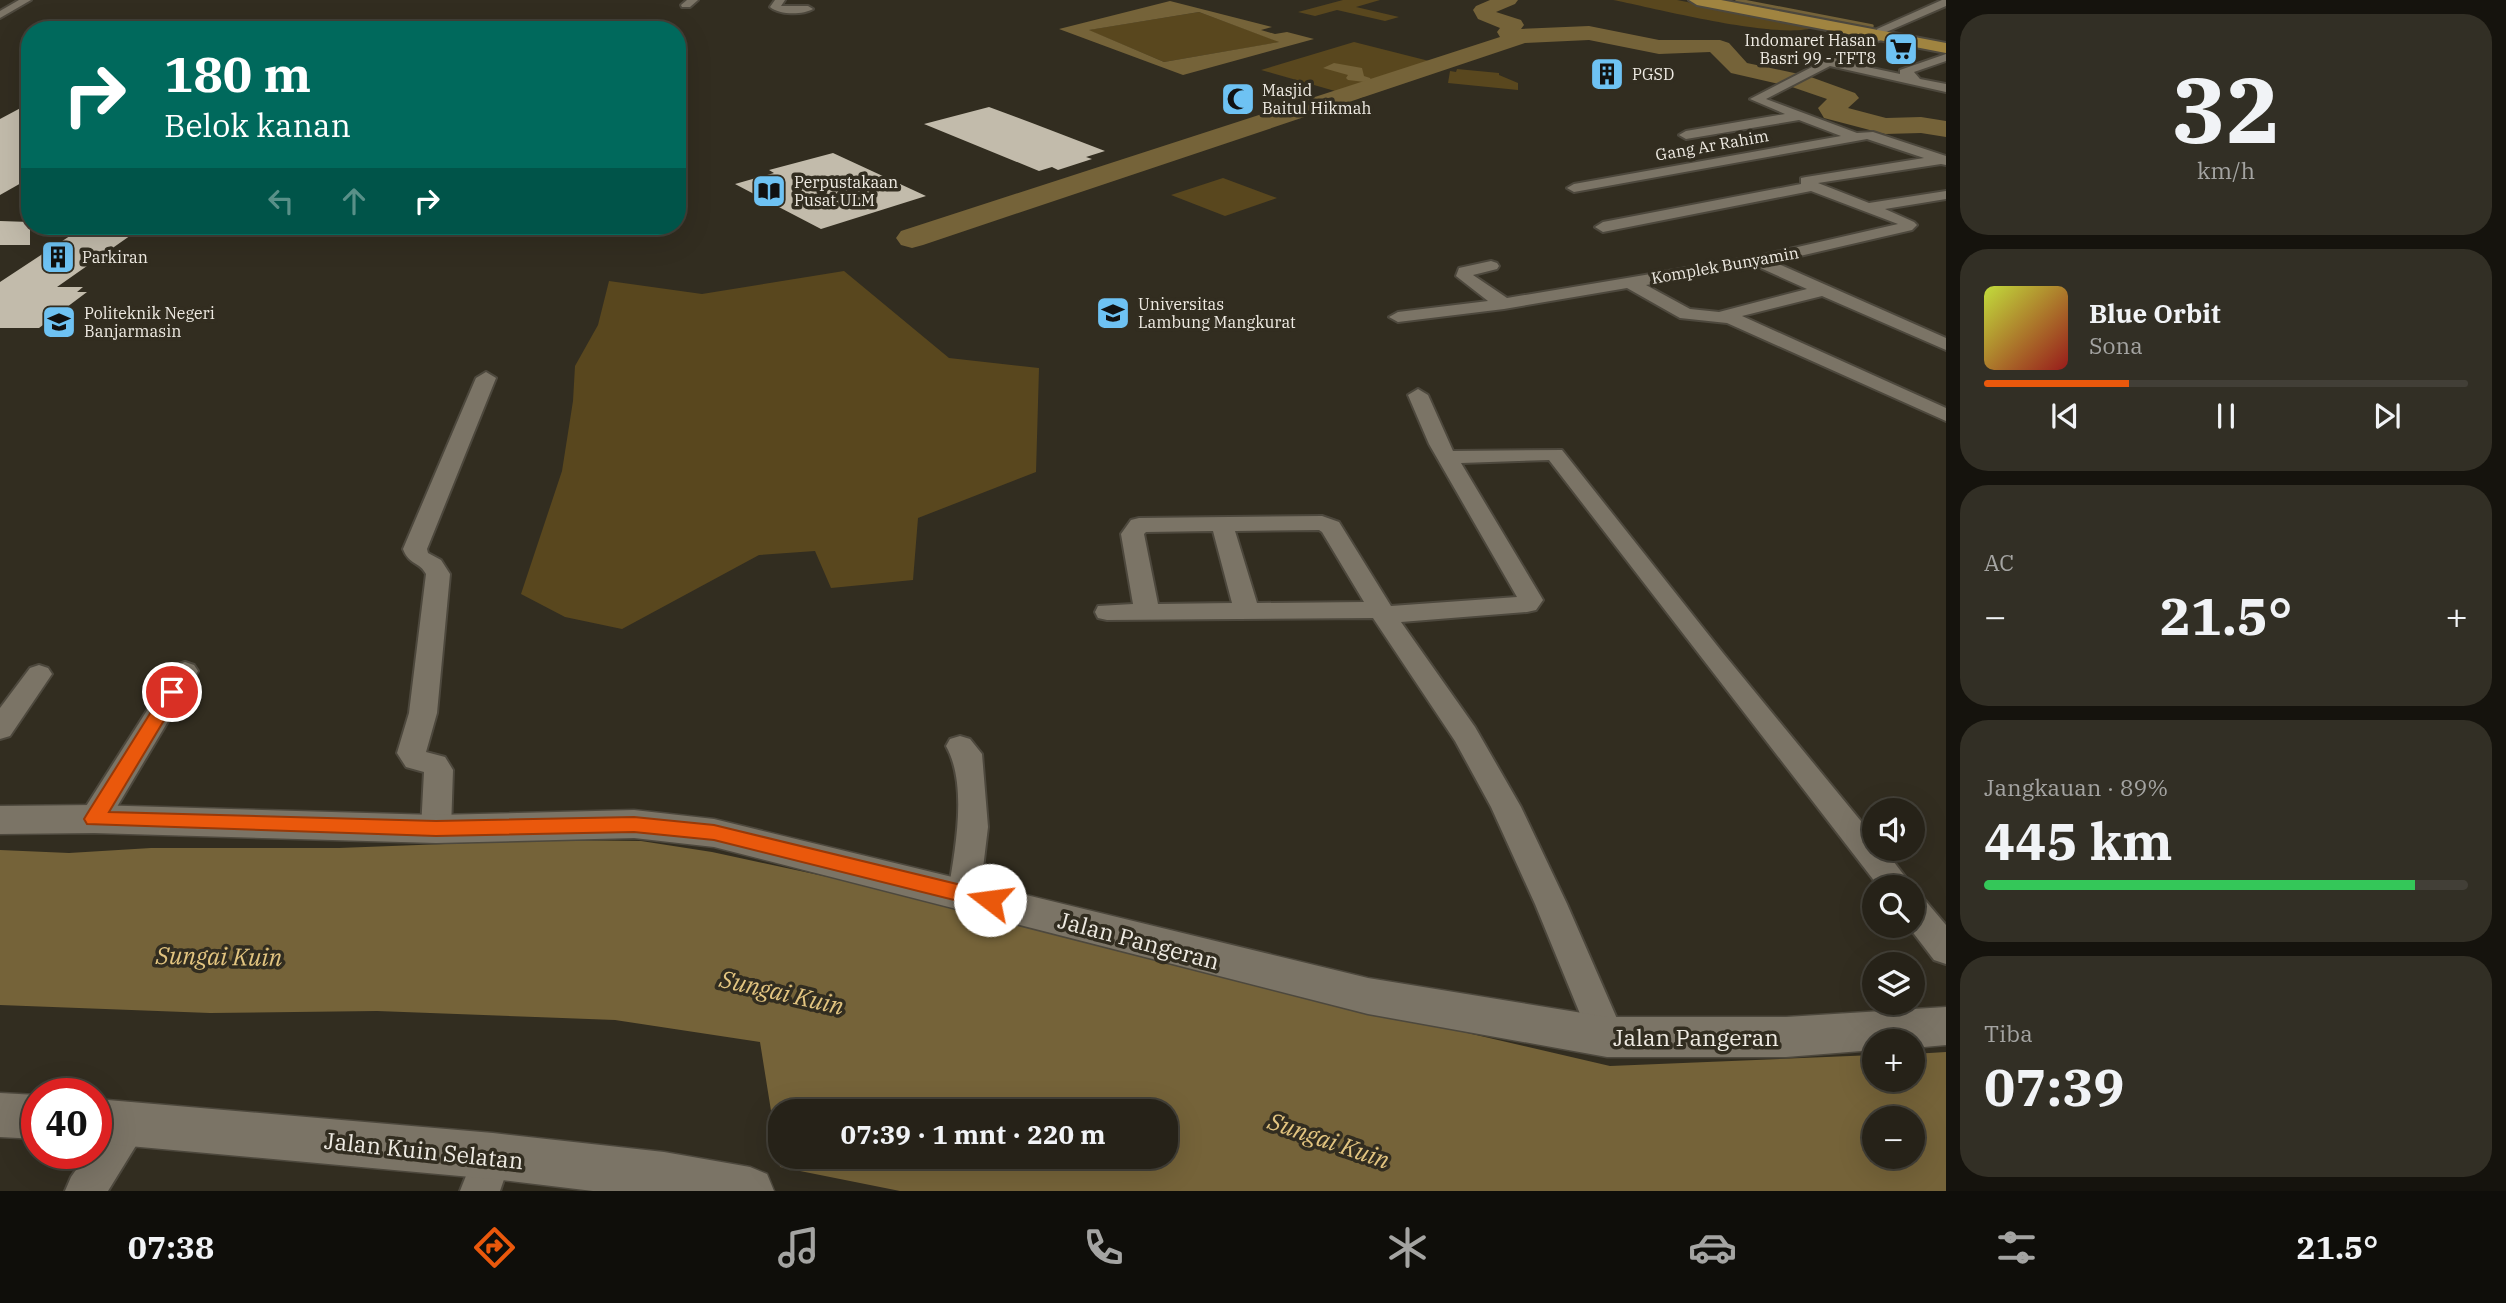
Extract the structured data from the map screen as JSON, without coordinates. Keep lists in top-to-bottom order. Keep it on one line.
{"streets":{"street":["Gang Ar Rahim","Komplek Bunyamin","Jalan Pangeran","Jalan Kuin Selatan"]},"water":["Sungai Kuin"],"places":{"supermarket":["Indomaret Hasan Basri 99 - TFT8"],"building":["PGSD","Parkiran"],"mosque":["Masjid Baitul Hikmah"],"library":["Perpustakaan Pusat ULM"],"school or university":["Universitas Lambung Mangkurat","Politeknik Negeri Banjarmasin"]},"page":{"tile":[["32","km/h"],"AC",["Jangkauan · 89%","445 km"],["Tiba","07:39"]],"turn":["180 m","Belok kanan"],"song":["Blue Orbit","Sona"],"heat":["−","21.5°","+"],"map_buttons":["+","−"],"limit":"40","trip":"07:39 · 1 mnt · 220 m","tabs":["07:38","21.5°"]}}
